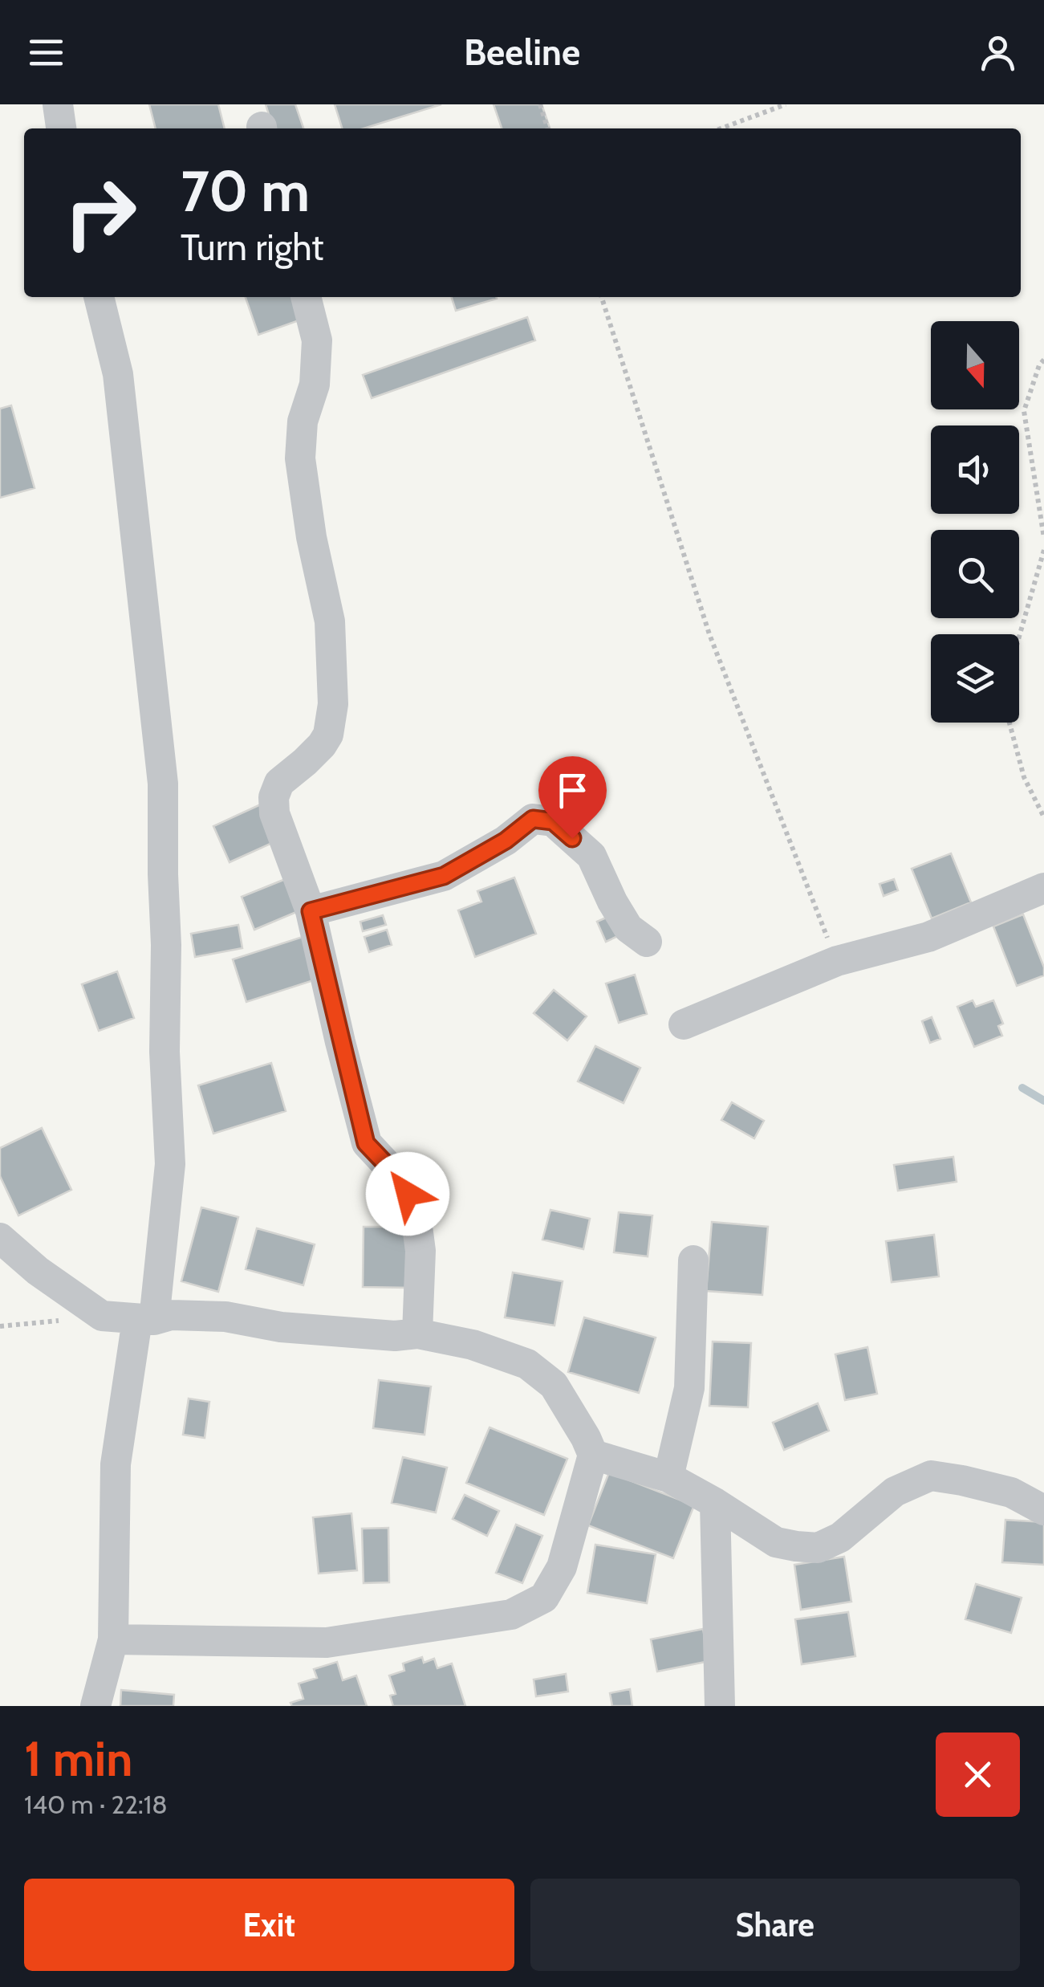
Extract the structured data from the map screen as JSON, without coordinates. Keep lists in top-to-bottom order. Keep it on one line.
{"north":"bottom","page":{"header":"Beeline","turn":["70 m","Turn right"],"heading":["1 min","140 m · 22:18"],"buttons":["Exit","Share"]}}
